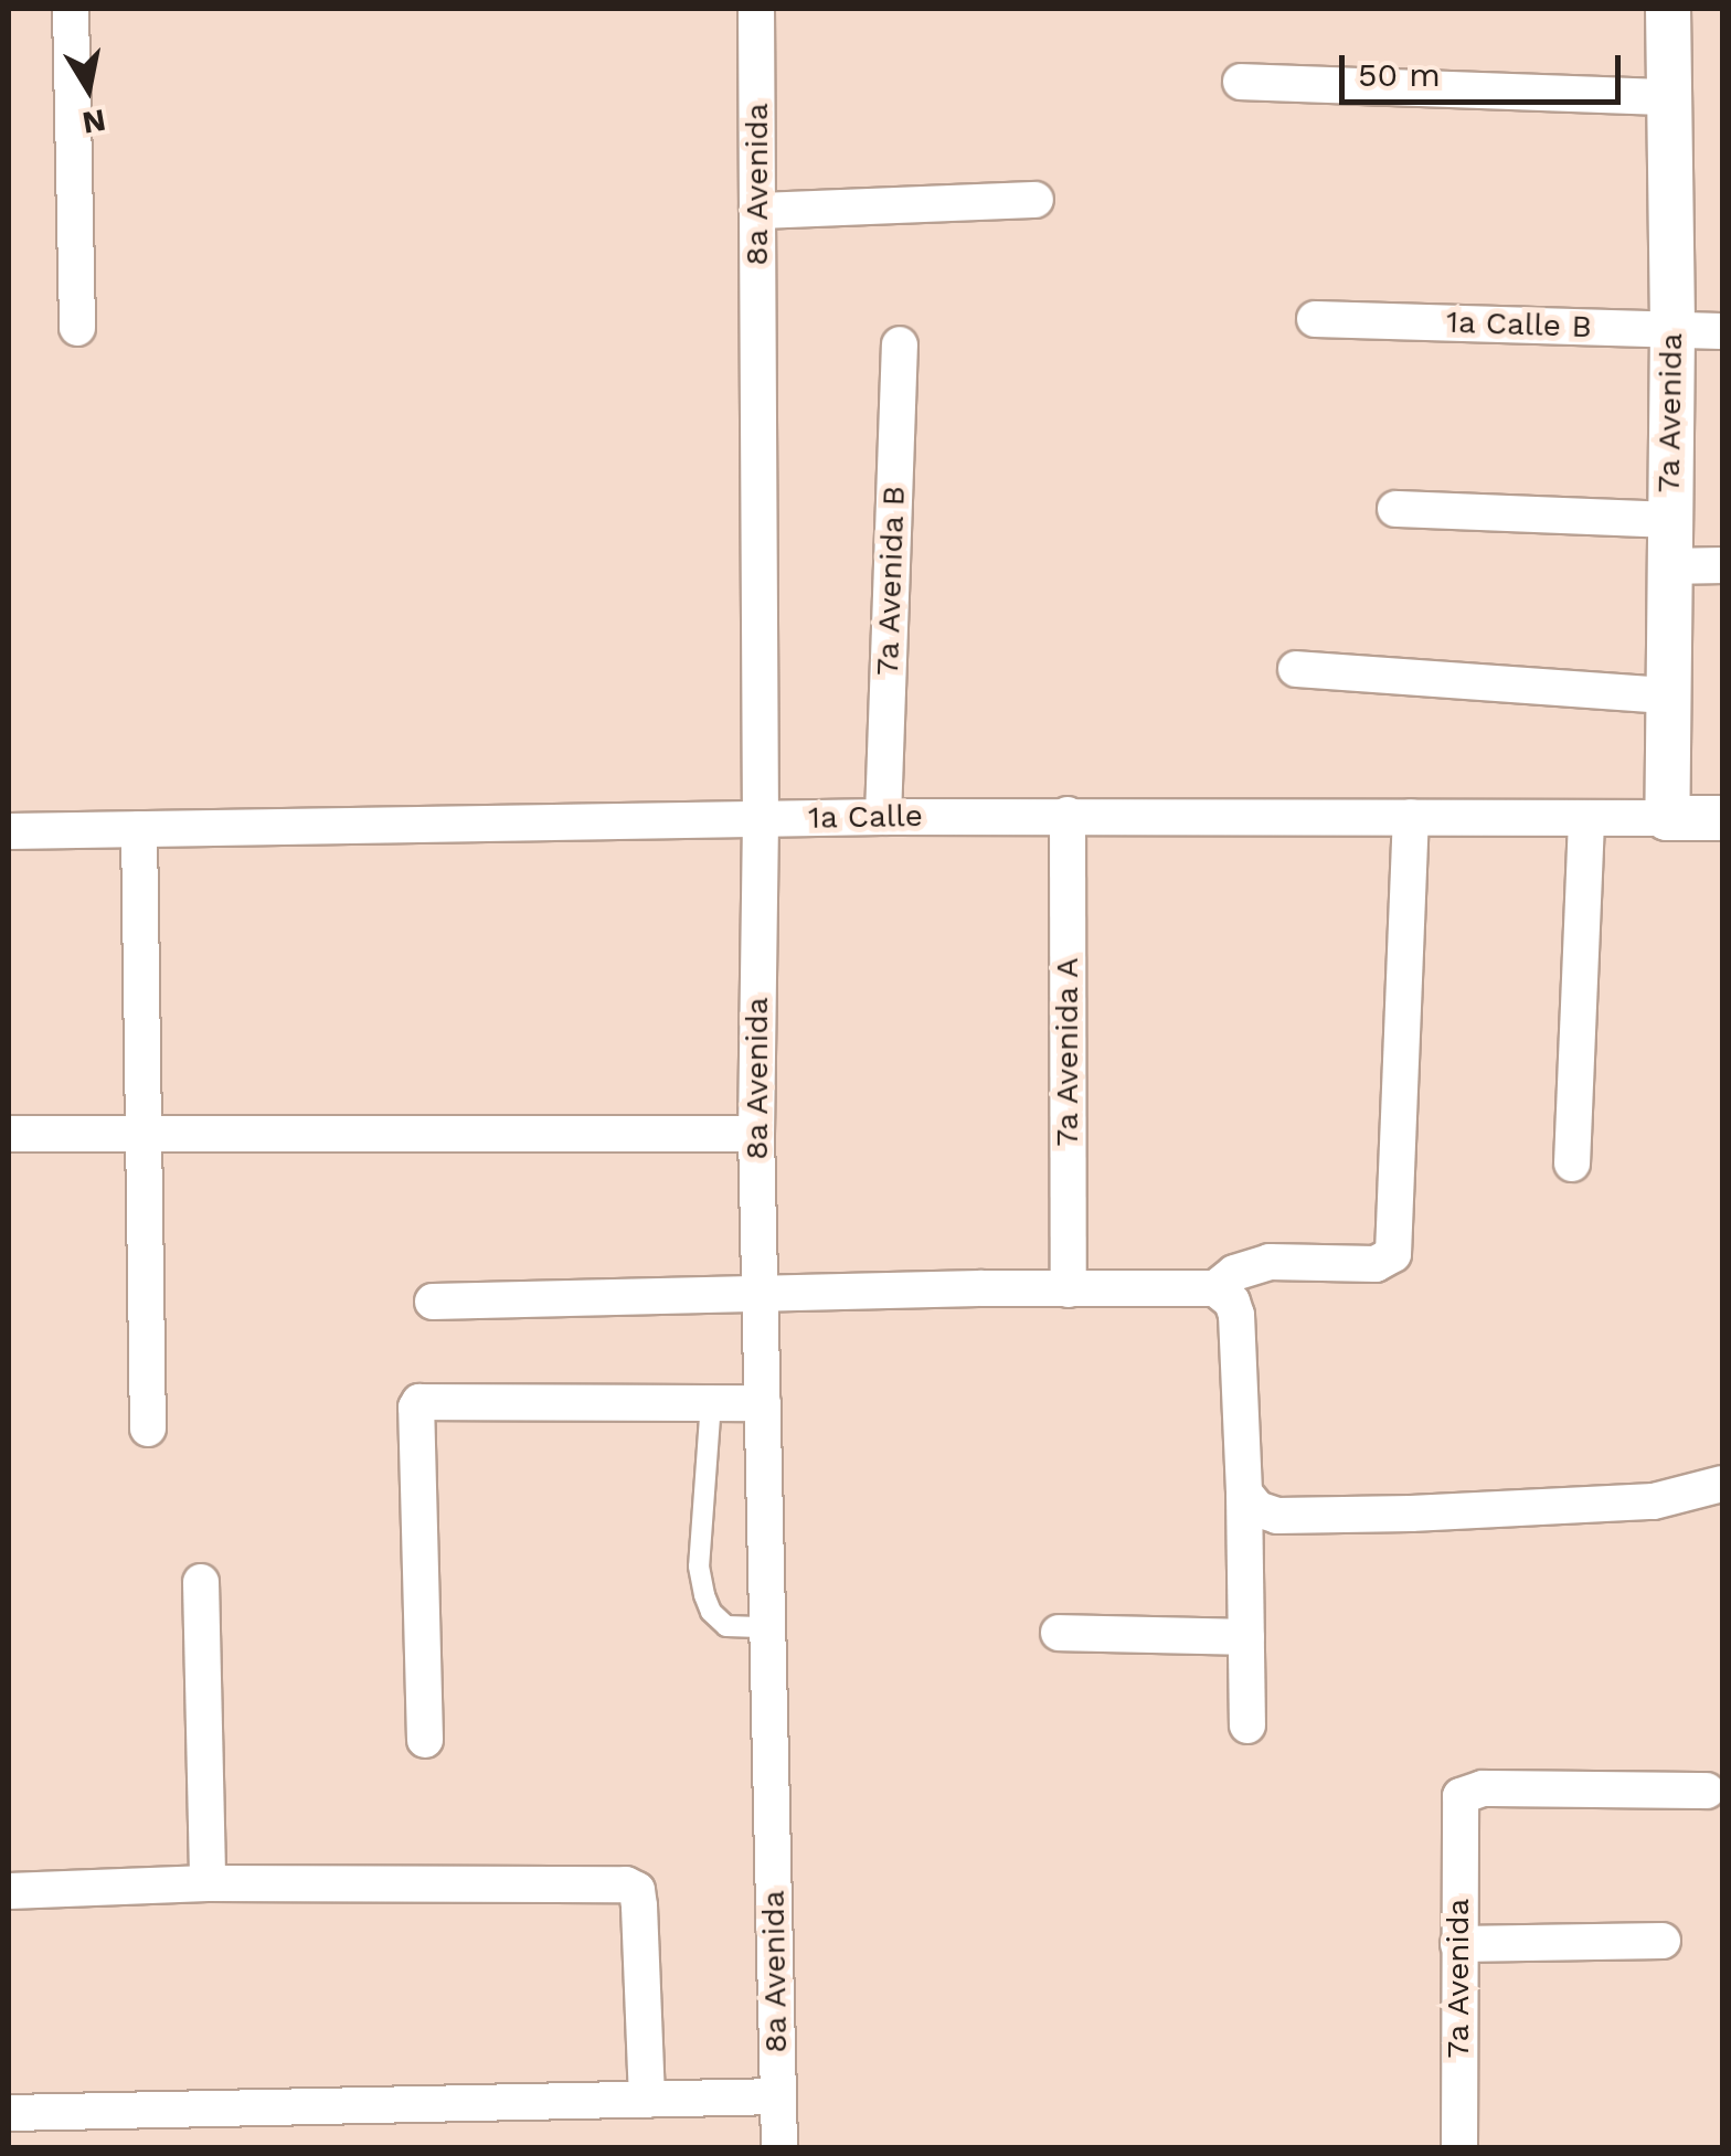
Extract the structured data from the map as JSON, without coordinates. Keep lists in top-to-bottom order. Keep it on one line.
{"streets":{"street":["8a Avenida","1a Calle B","7a Avenida","7a Avenida B","1a Calle","7a Avenida A"]},"crossings":[["8a Avenida","1a Calle"],["1a Calle B","7a Avenida"],["7a Avenida","1a Calle"],["7a Avenida B","1a Calle"],["1a Calle","7a Avenida A"]],"scale_bar":"50 m","north":"bottom"}
